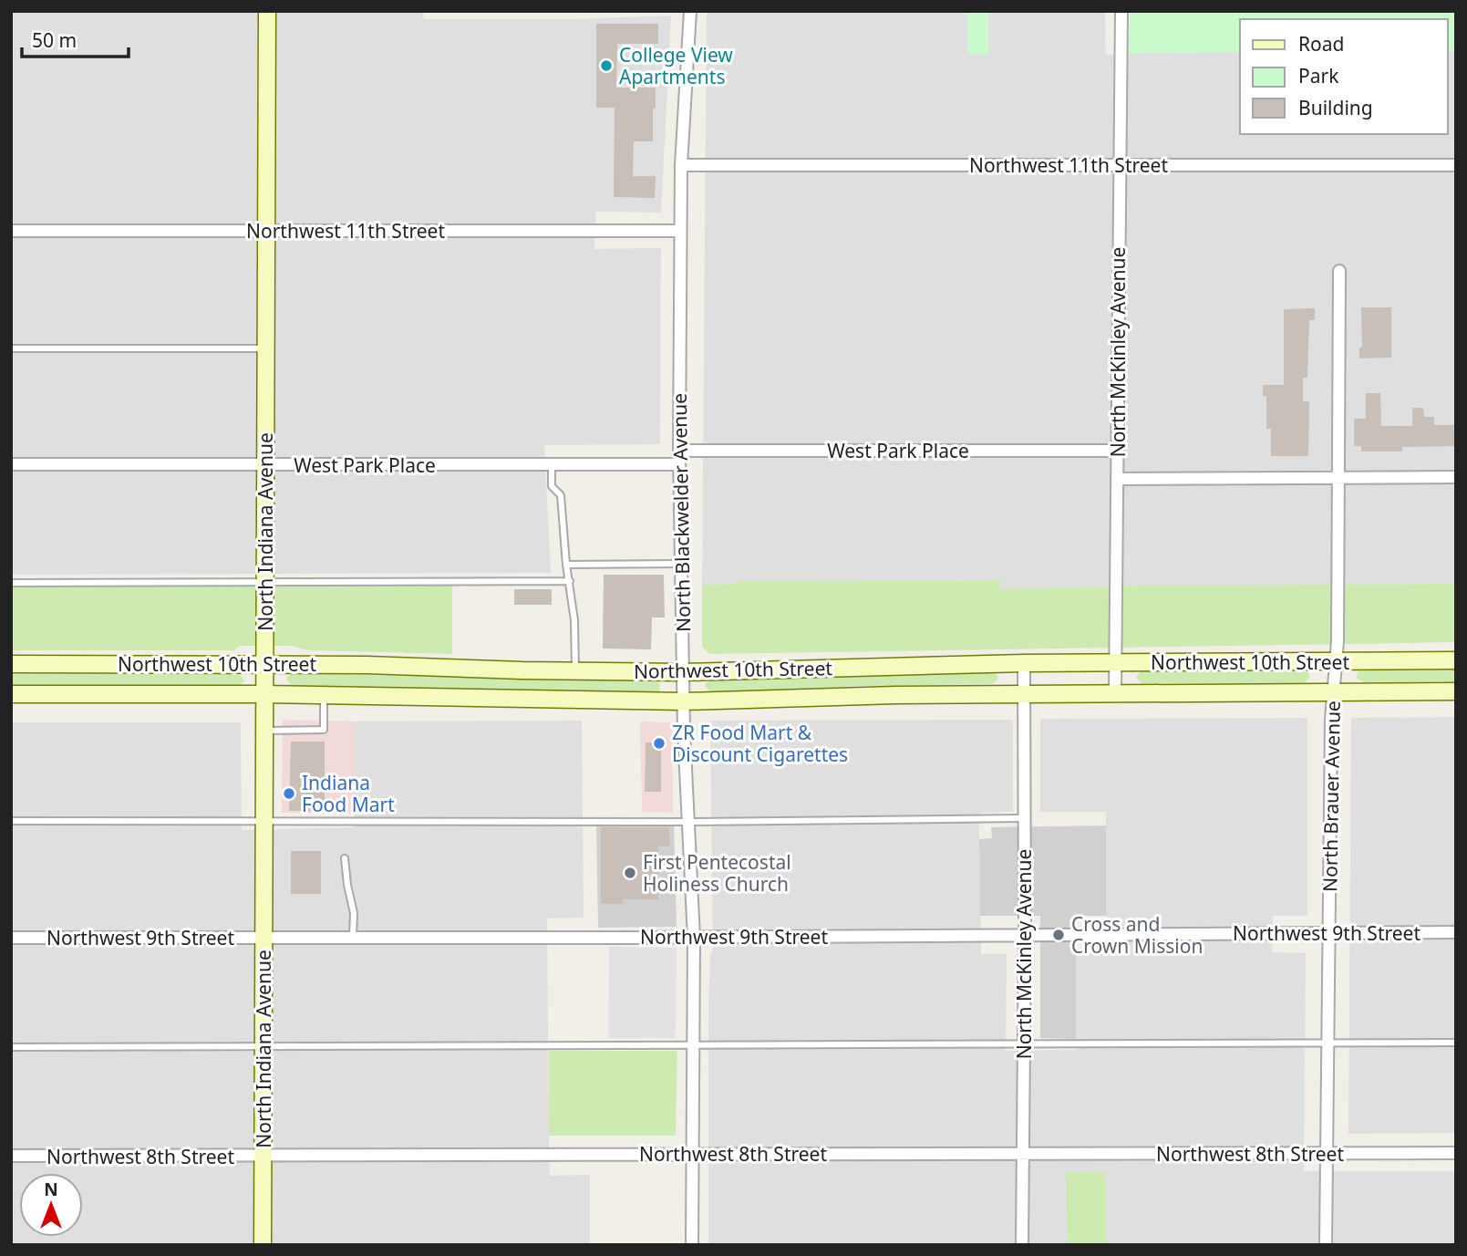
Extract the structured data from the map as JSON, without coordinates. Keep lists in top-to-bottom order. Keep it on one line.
{"streets":{"main road":["North Indiana Avenue","Northwest 10th Street"],"street":["Northwest 11th Street","North McKinley Avenue","West Park Place","North Blackwelder Avenue","North Brauer Avenue","Northwest 9th Street","Northwest 8th Street"]},"crossings":[["Northwest 11th Street","North McKinley Avenue"],["Northwest 11th Street","North Blackwelder Avenue"],["Northwest 11th Street","North Indiana Avenue"],["North McKinley Avenue","West Park Place"],["North McKinley Avenue","Northwest 10th Street"],["North McKinley Avenue","Northwest 9th Street"],["North McKinley Avenue","Northwest 8th Street"],["West Park Place","North Blackwelder Avenue"],["West Park Place","North Indiana Avenue"],["North Blackwelder Avenue","Northwest 10th Street"],["North Blackwelder Avenue","Northwest 9th Street"],["North Blackwelder Avenue","Northwest 8th Street"],["North Indiana Avenue","Northwest 10th Street"],["North Indiana Avenue","Northwest 9th Street"],["North Indiana Avenue","Northwest 8th Street"],["Northwest 10th Street","North Brauer Avenue"],["North Brauer Avenue","Northwest 9th Street"],["North Brauer Avenue","Northwest 8th Street"]],"places":["College View Apartments","ZR Food Mart & Discount Cigarettes","Indiana Food Mart","First Pentecostal Holiness Church","Cross and Crown Mission"],"legend":["Road","Park","Building"],"scale_bar":"50 m","north":"top"}
